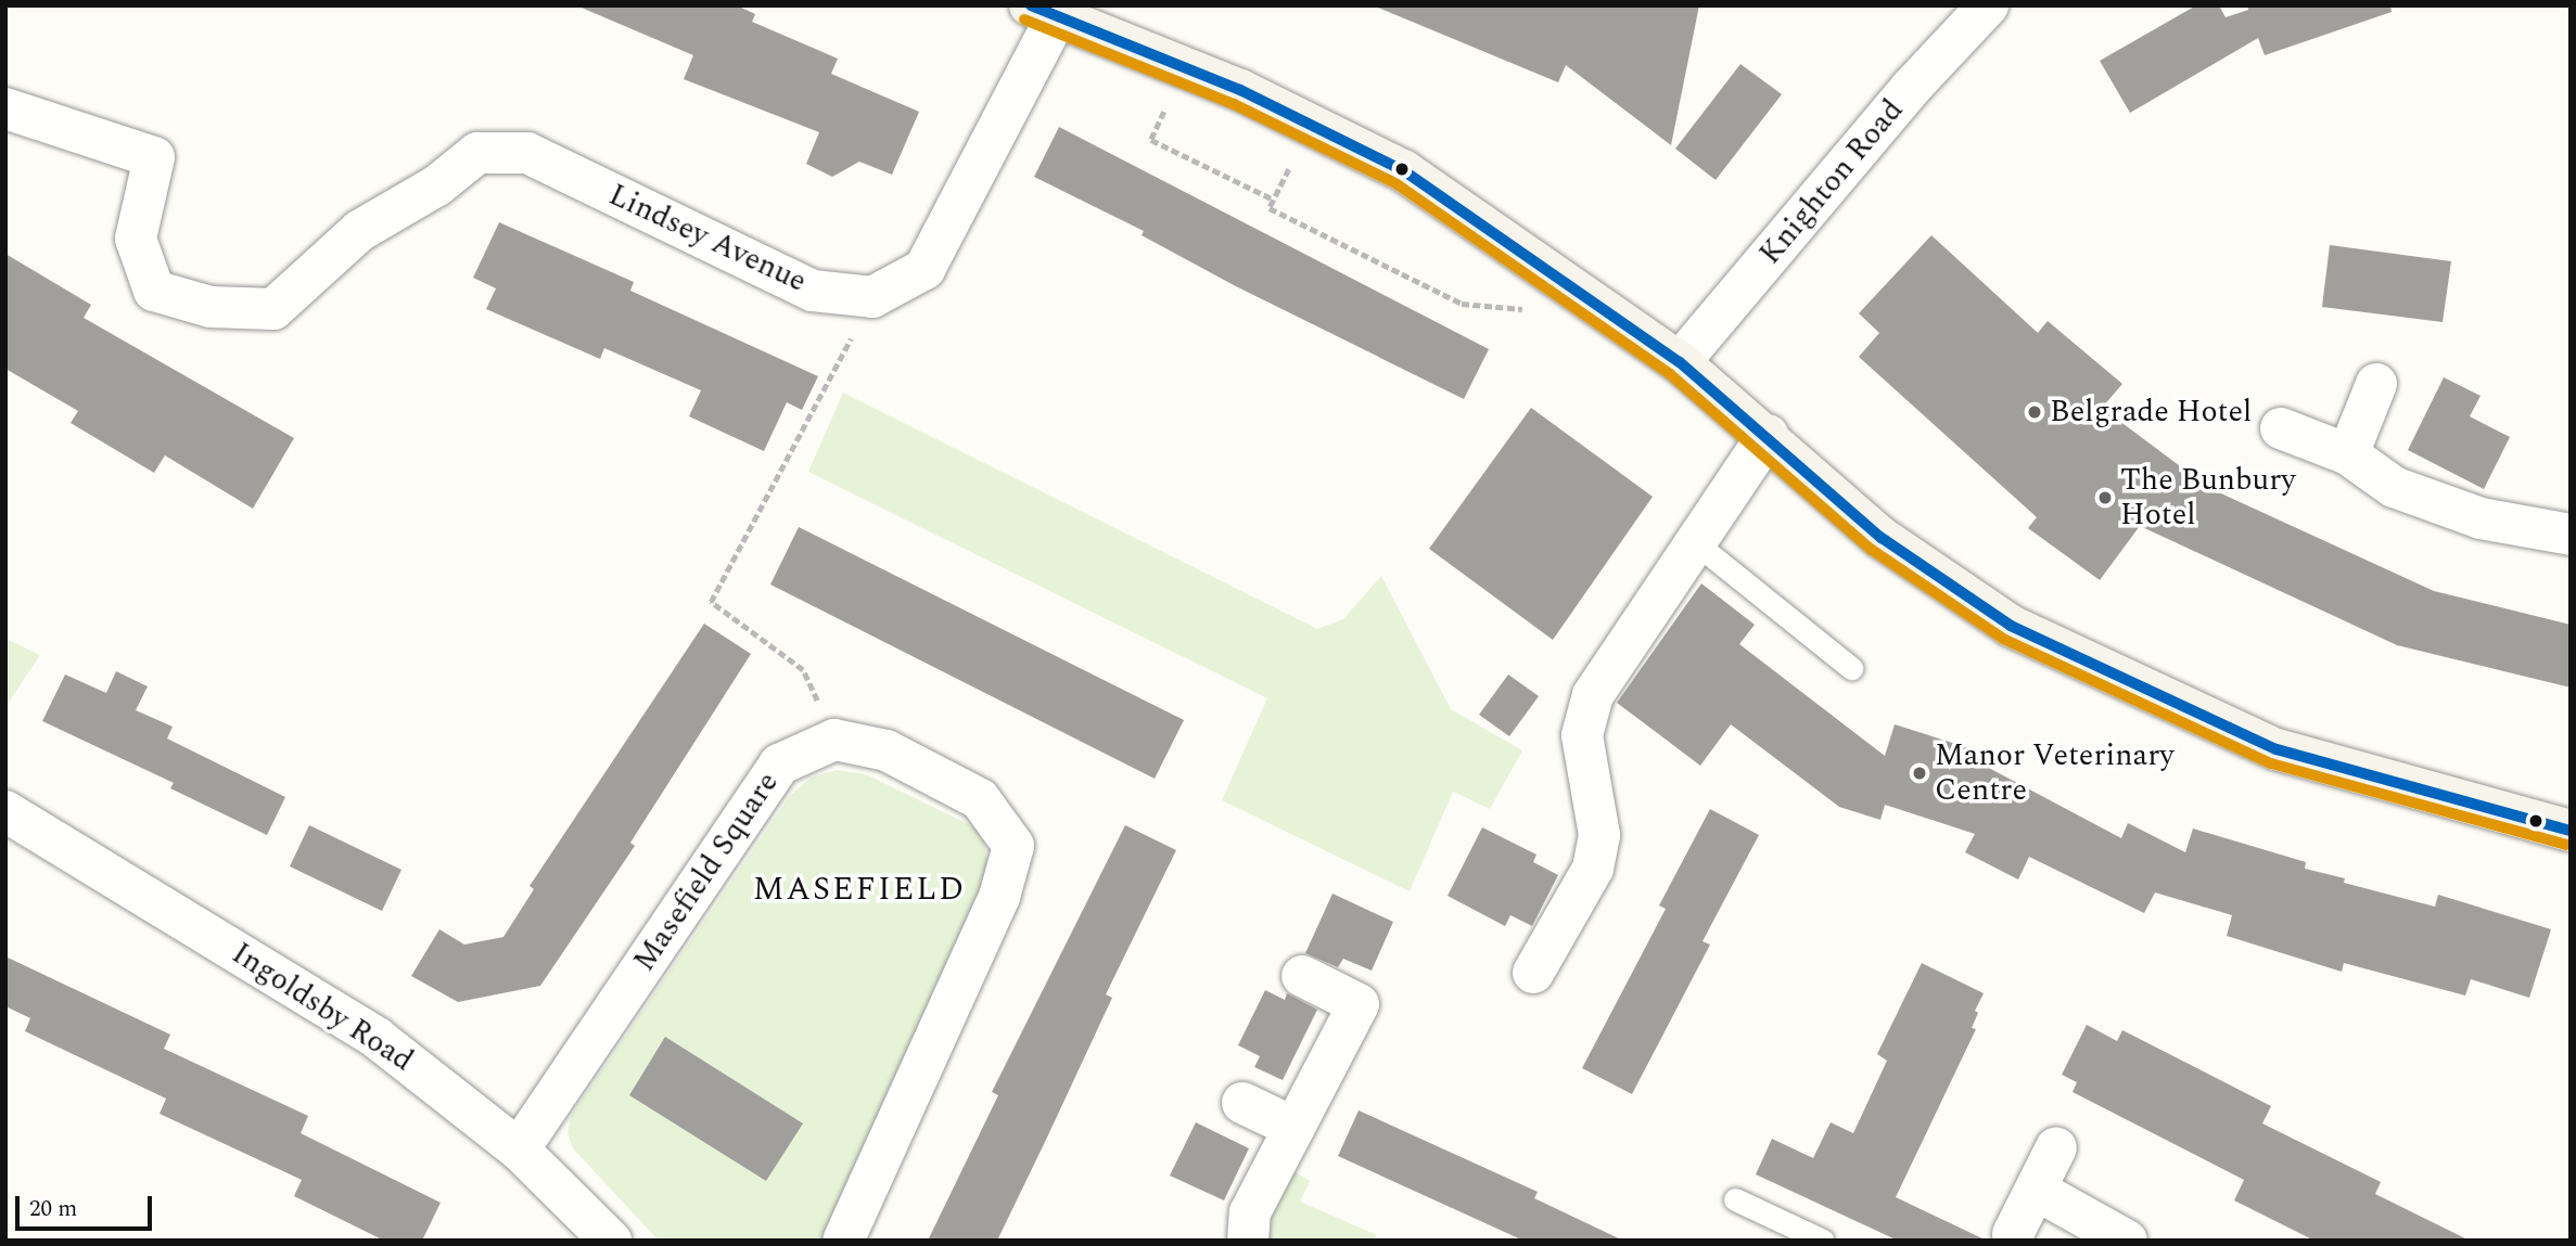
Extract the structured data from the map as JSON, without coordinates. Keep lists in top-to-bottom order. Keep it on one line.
{"streets":{"street":["Knighton Road","Lindsey Avenue","Masefield Square","Ingoldsby Road"]},"crossings":[["Masefield Square","Ingoldsby Road"]],"districts":["MASEFIELD"],"places":["Belgrade Hotel","The Bunbury Hotel","Manor Veterinary Centre"],"scale_bar":"20 m"}
